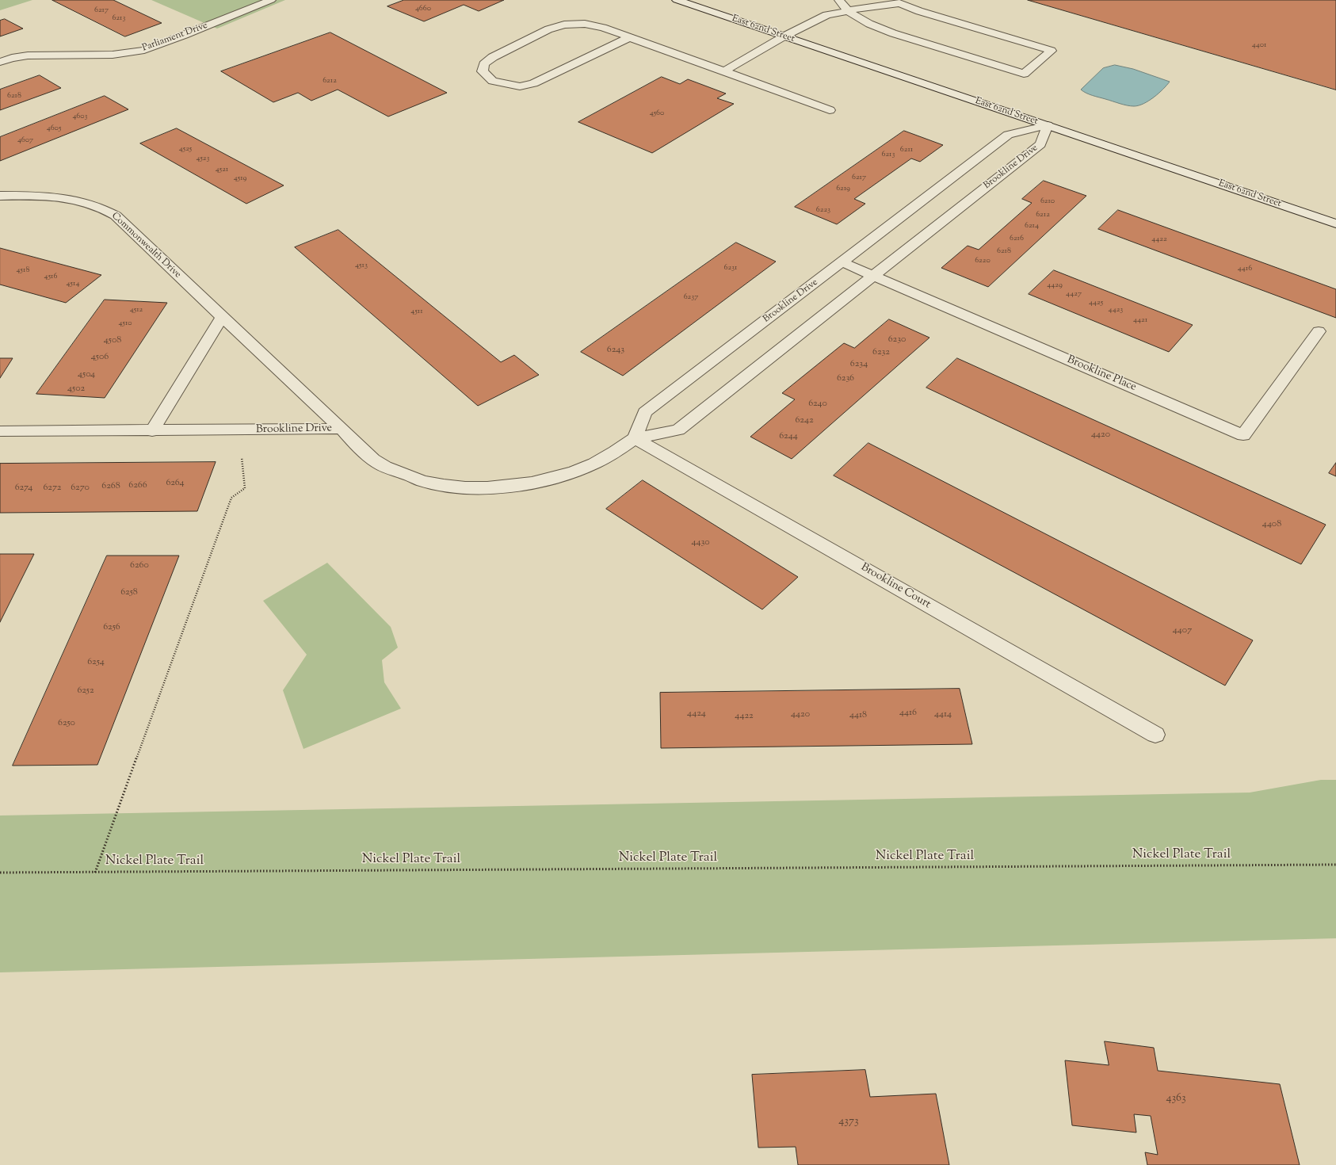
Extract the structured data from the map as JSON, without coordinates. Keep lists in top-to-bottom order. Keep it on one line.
{"streets":{"street":["East 62nd Street","Parliament Drive","Brookline Drive","Commonwealth Drive","Brookline Place","Brookline Court"],"path":["Nickel Plate Trail"]},"crossings":[["East 62nd Street","Brookline Drive"],["Brookline Drive","Commonwealth Drive"],["Brookline Drive","Brookline Place"],["Brookline Drive","Brookline Court"]],"house_numbers":["4660","6217","6213","4401","6212","6218","4560","4603","4605","4607","4525","6211","6213","4523","4521","6217","4519","6219","6210","6223","6212","6214","6216","4422","6218","6220","4513","6231","4416","4518","4516","4514","4429","4427","6237","4425","4512","4423","4511","4421","4510","6230","4508","6243","6232","4506","6234","4504","6236","4502","6240","6242","4420","6244","6264","6266","6268","6274","6272","6270","4408","4430","6260","6258","6256","4407","6254","6252","4416","4424","4420","4414","4418","4422","6250","4363","4373"]}
